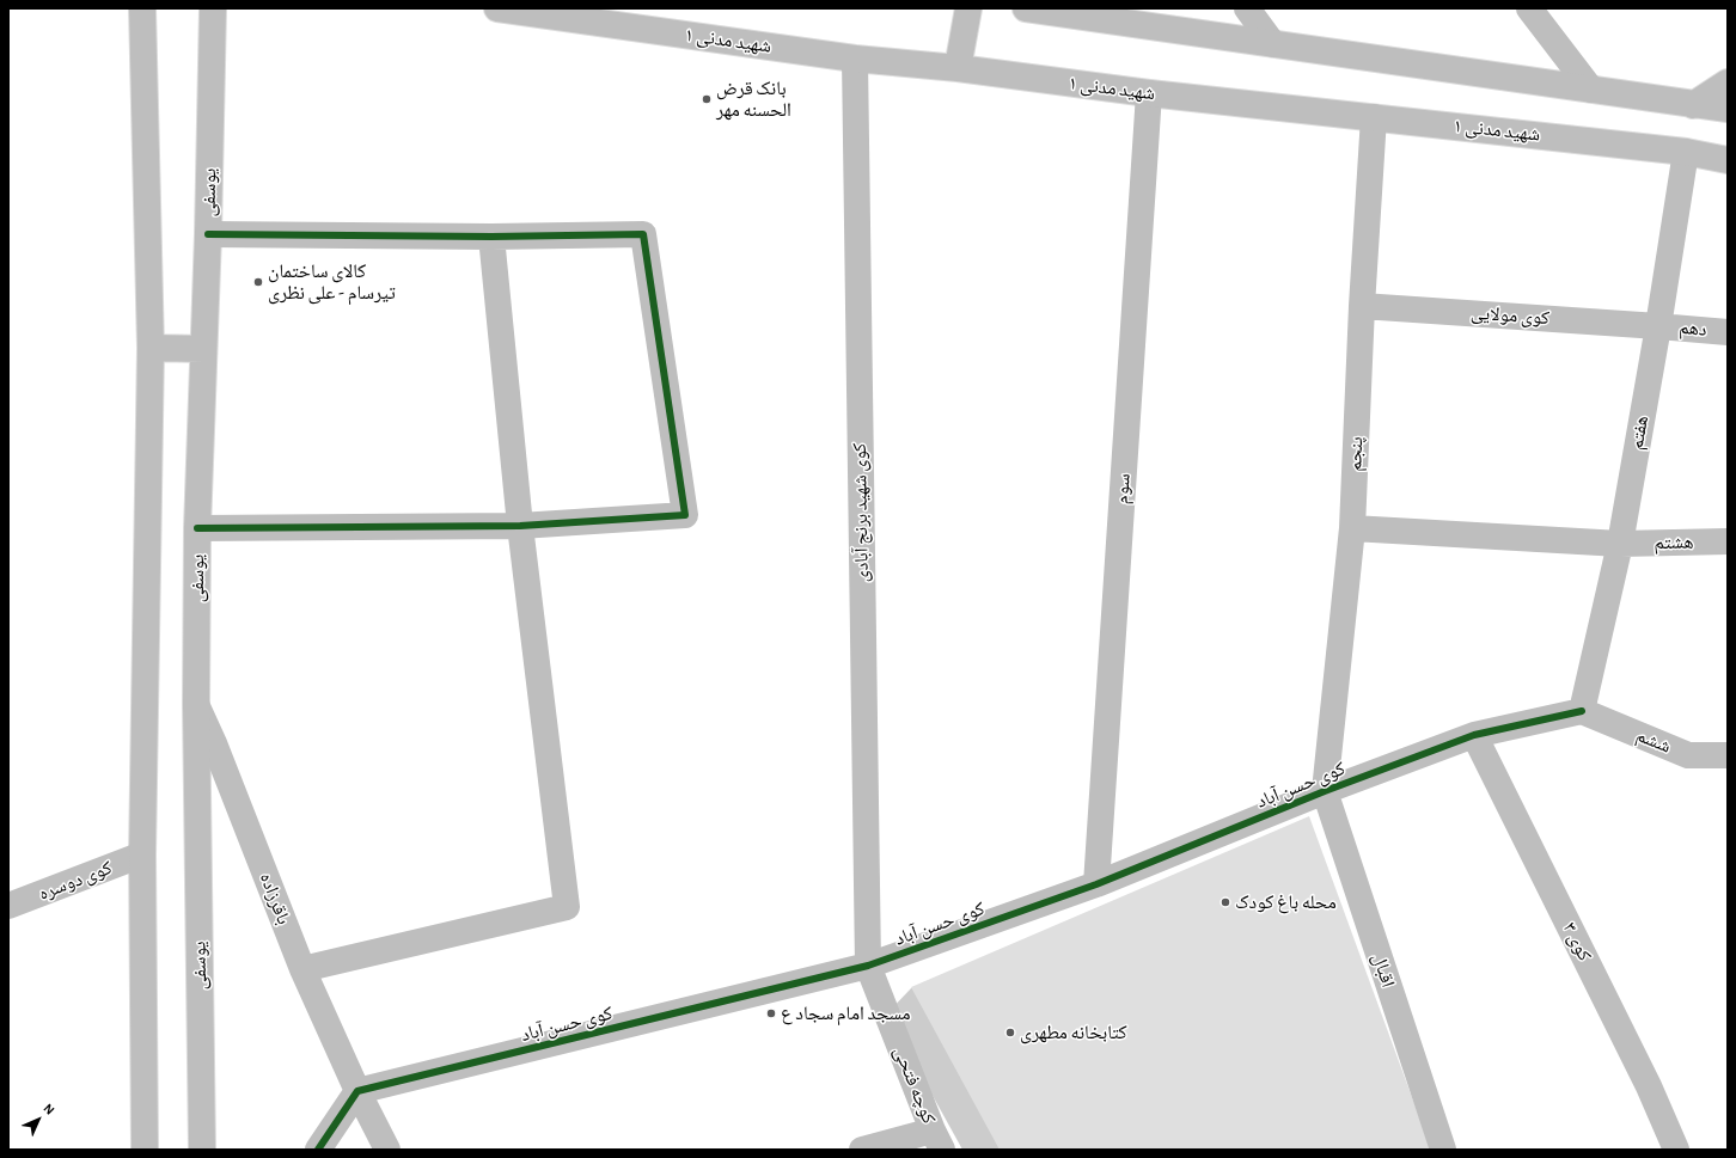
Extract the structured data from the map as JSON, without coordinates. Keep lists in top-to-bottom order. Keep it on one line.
{"streets":{"street":["شهید مدنی ۱","یوسفی","کوی مولایی","دهم","هفتم","پنجم","سوم","کوی شهید برنج آبادی","هشتم","ششم","کوی حسن آباد","کوی دوسره","باقرزاده","کوی ۳","اقبال","کوچه فتحی"]},"crossings":[["شهید مدنی ۱","هفتم"],["شهید مدنی ۱","پنجم"],["شهید مدنی ۱","سوم"],["شهید مدنی ۱","کوی شهید برنج آبادی"],["یوسفی","باقرزاده"],["کوی مولایی","دهم"],["کوی مولایی","هفتم"],["کوی مولایی","پنجم"],["دهم","هفتم"],["هفتم","هشتم"],["هفتم","ششم"],["هفتم","کوی حسن آباد"],["پنجم","هشتم"],["پنجم","کوی حسن آباد"],["پنجم","اقبال"],["سوم","کوی حسن آباد"],["کوی شهید برنج آبادی","کوی حسن آباد"],["کوی شهید برنج آبادی","کوچه فتحی"],["ششم","کوی حسن آباد"],["کوی حسن آباد","باقرزاده"],["کوی حسن آباد","کوی ۳"],["کوی حسن آباد","اقبال"],["کوی حسن آباد","کوچه فتحی"]],"places":["بانک قرض الحسنه مهر","کالای ساختمان تیرسام - علی نظری","محله باغ کودک","مسجد امام سجاد ع","کتابخانه مطهری"],"north":"top right"}
